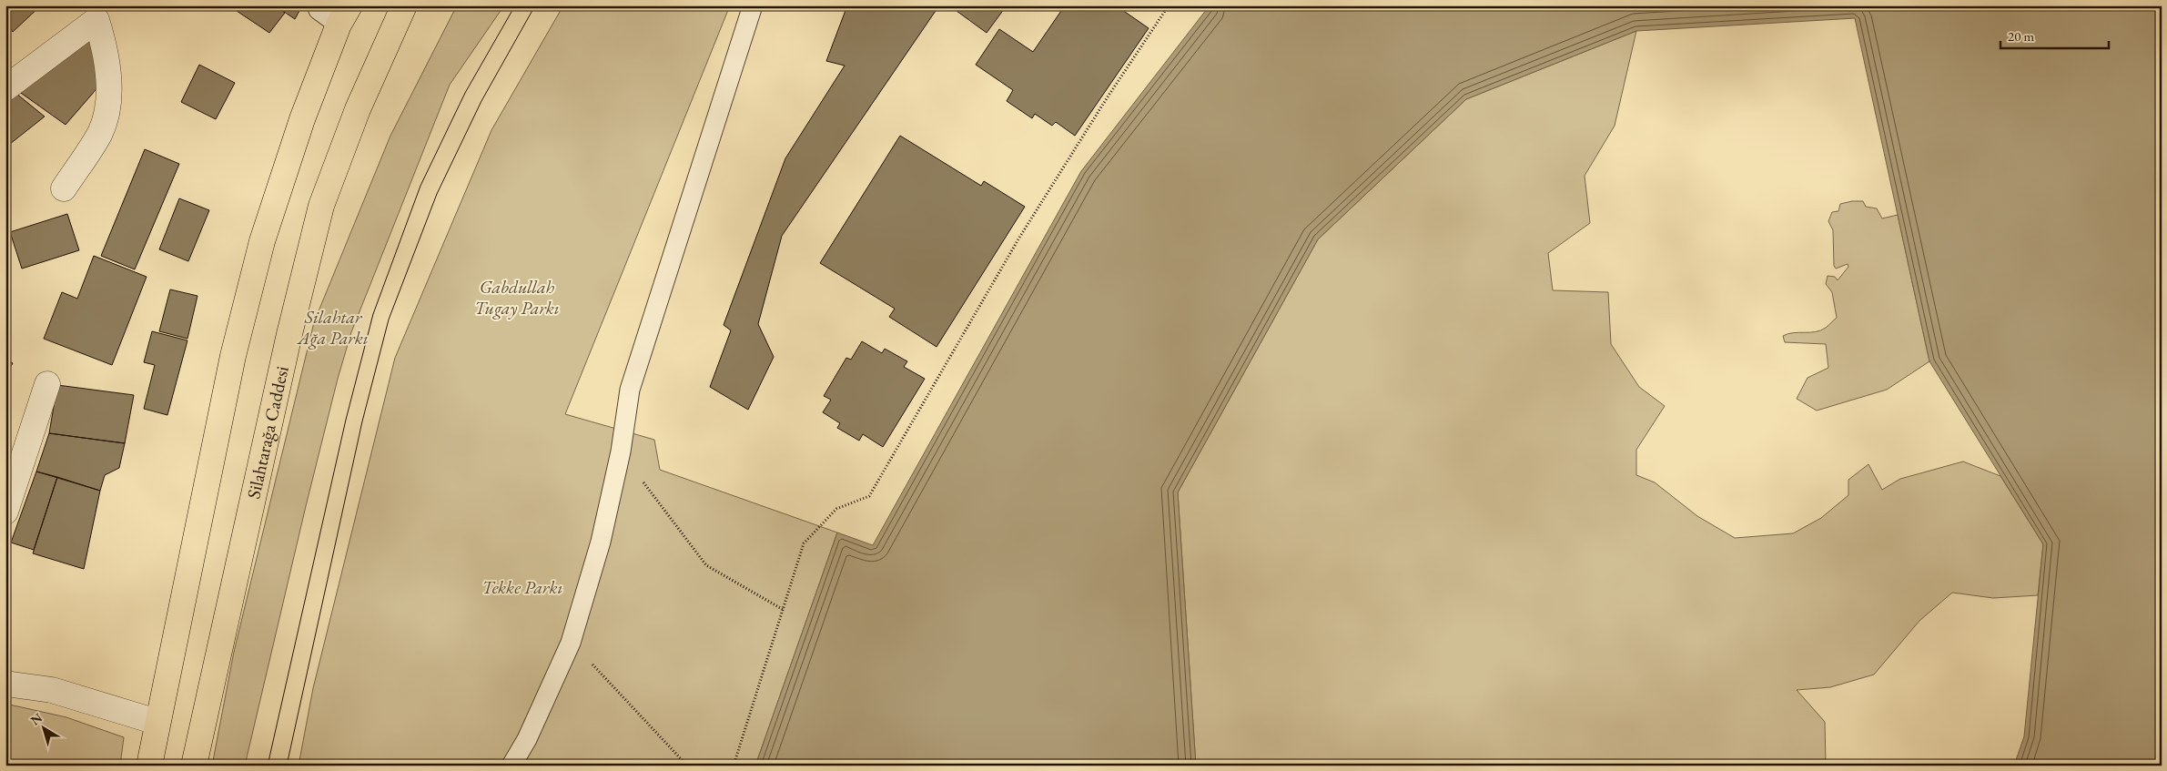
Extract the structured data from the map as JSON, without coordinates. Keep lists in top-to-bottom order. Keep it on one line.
{"streets":{"main road":["Silahtarağa Caddesi"]},"parks":["Gabdullah Tugay Parkı","Silahtar Ağa Parkı","Tekke Parkı"],"scale_bar":"20 m","north":"top left"}
